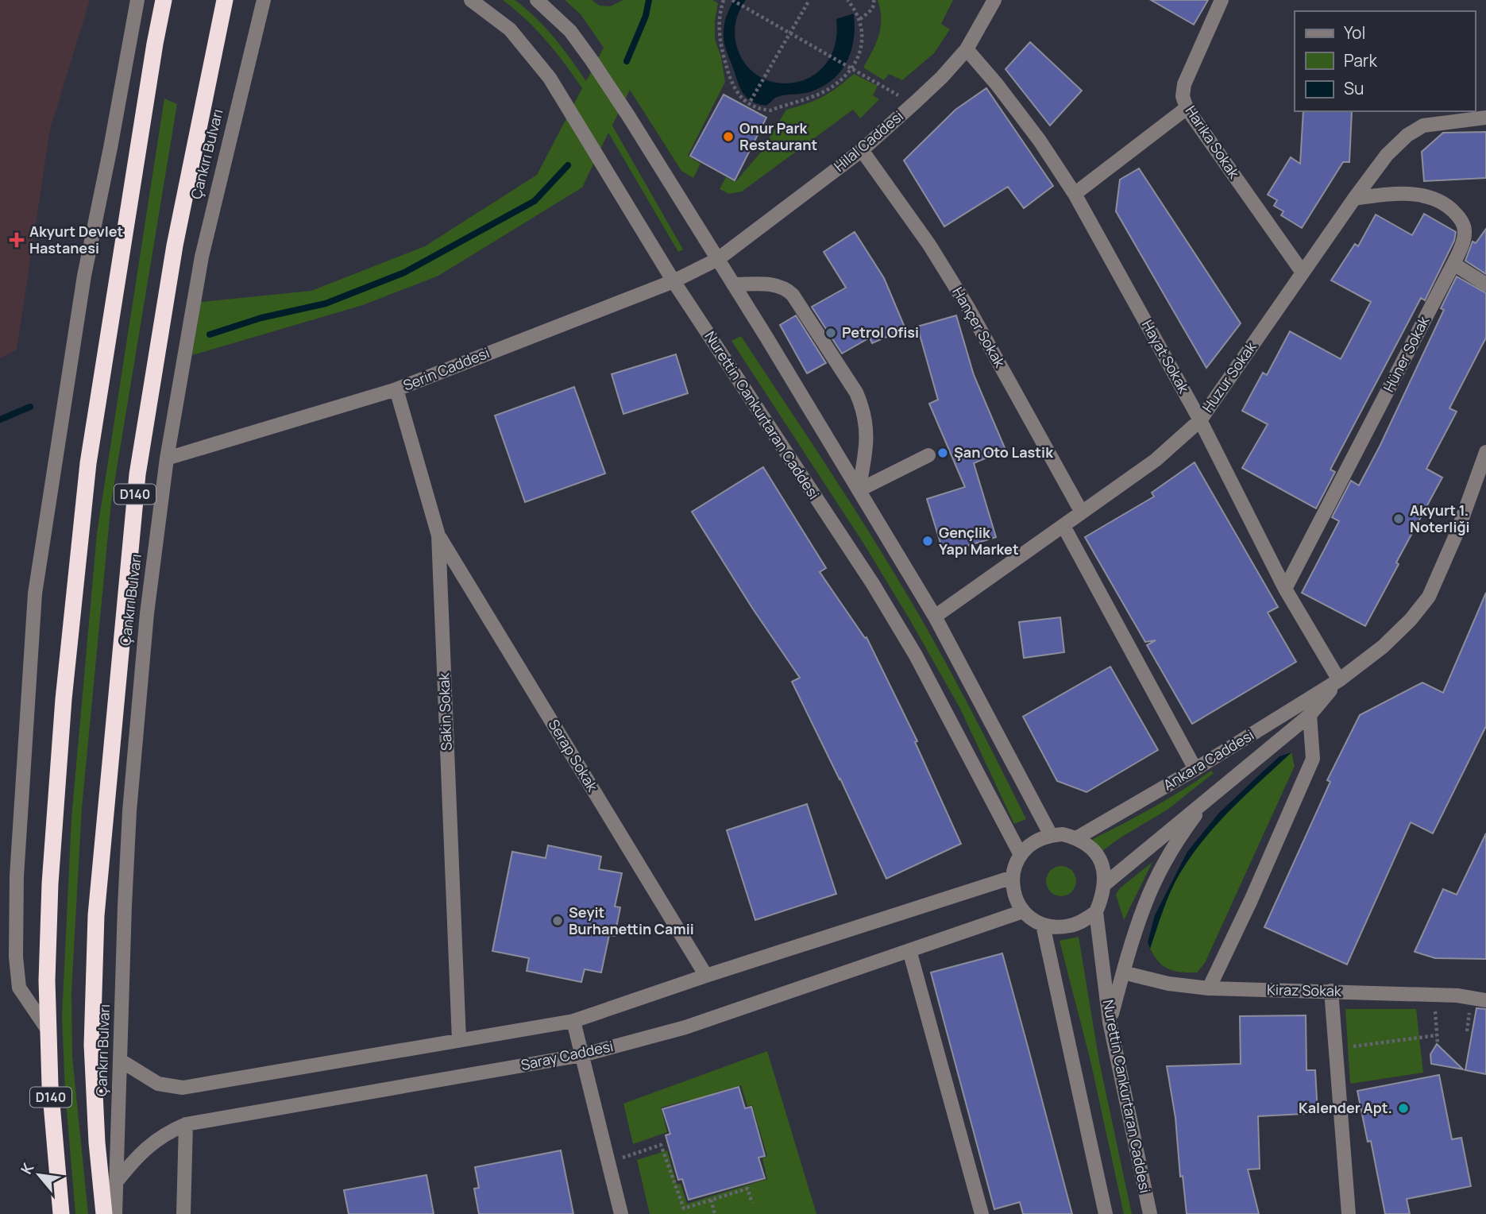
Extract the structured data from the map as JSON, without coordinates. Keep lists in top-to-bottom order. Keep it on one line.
{"streets":{"highway":["Çankırı Bulvarı","D140"],"street":["Hilal Caddesi","Harika Sokak","Hançer Sokak","Hüner Sokak","Hayat Sokak","Serin Caddesi","Huzur Sokak","Nurettin Cankurtaran Caddesi","Sakin Sokak","Serap Sokak","Ankara Caddesi","Kiraz Sokak","Saray Caddesi"]},"crossings":[["Hilal Caddesi","Hançer Sokak"],["Hilal Caddesi","Hayat Sokak"],["Hilal Caddesi","Serin Caddesi"],["Harika Sokak","Huzur Sokak"],["Çankırı Bulvarı","Serin Caddesi"],["Çankırı Bulvarı","Saray Caddesi"],["Hançer Sokak","Huzur Sokak"],["Hüner Sokak","Hayat Sokak"],["Hüner Sokak","Huzur Sokak"],["Hayat Sokak","Huzur Sokak"],["Hayat Sokak","Ankara Caddesi"],["Serin Caddesi","Nurettin Cankurtaran Caddesi"],["Serin Caddesi","Sakin Sokak"],["Nurettin Cankurtaran Caddesi","Ankara Caddesi"],["Nurettin Cankurtaran Caddesi","Saray Caddesi"],["Sakin Sokak","Serap Sokak"],["Ankara Caddesi","Kiraz Sokak"],["Ankara Caddesi","Saray Caddesi"]],"places":{"other":["Onur Park Restaurant","Petrol Ofisi","Şan Oto Lastik","Akyurt 1. Noterliği","Gençlik Yapı Market","Seyit Burhanettin Camii","Kalender Apt."],"health":["Akyurt Devlet Hastanesi"]},"legend":["Yol","Park","Su"],"north":"top left"}
